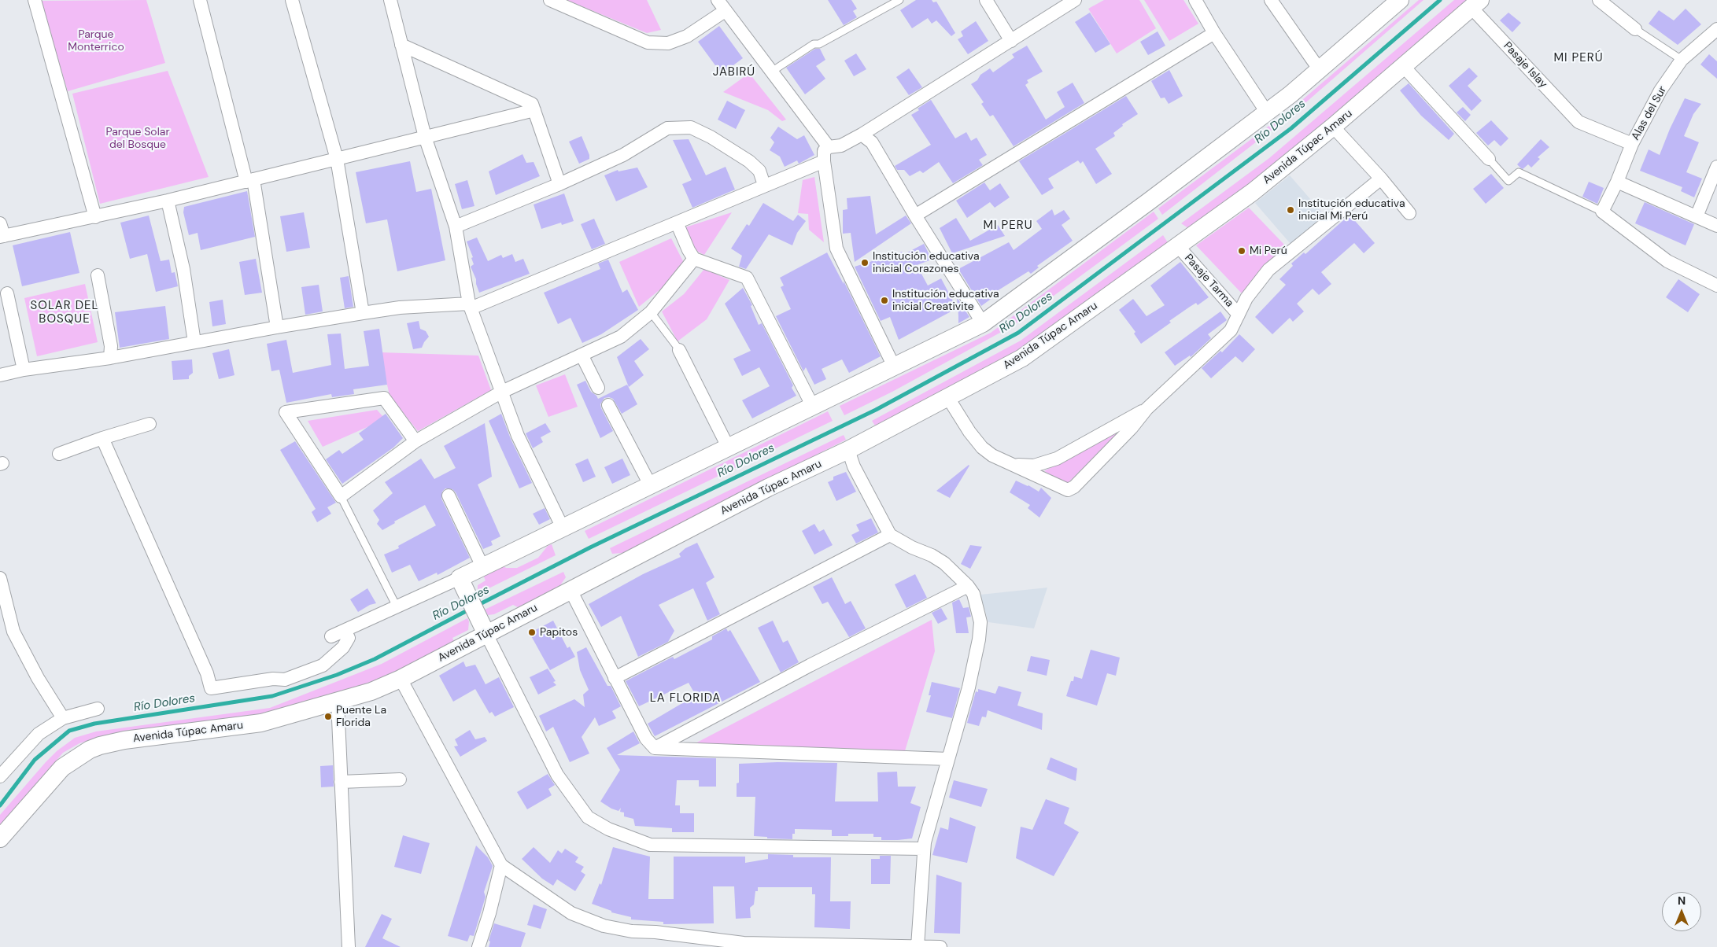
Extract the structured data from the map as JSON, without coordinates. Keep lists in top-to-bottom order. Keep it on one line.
{"streets":{"street":["Pasaje Islay","Alas del Sur","Avenida Túpac Amaru","Pasaje Tarma"]},"crossings":[["Pasaje Islay","Alas del Sur"],["Pasaje Islay","Avenida Túpac Amaru"],["Avenida Túpac Amaru","Pasaje Tarma"]],"districts":["MI PERÚ","JABIRÚ","MI PERU","SOLAR DEL BOSQUE","LA FLORIDA"],"water":["Río Dolores"],"parks":["Parque Monterrico","Parque Solar del Bosque"],"places":["Institución educativa inicial Mi Perú","Mi Perú","Institución educativa inicial Corazones","Institución educativa inicial Creativite","Papitos","Puente La Florida"],"north":"top"}
